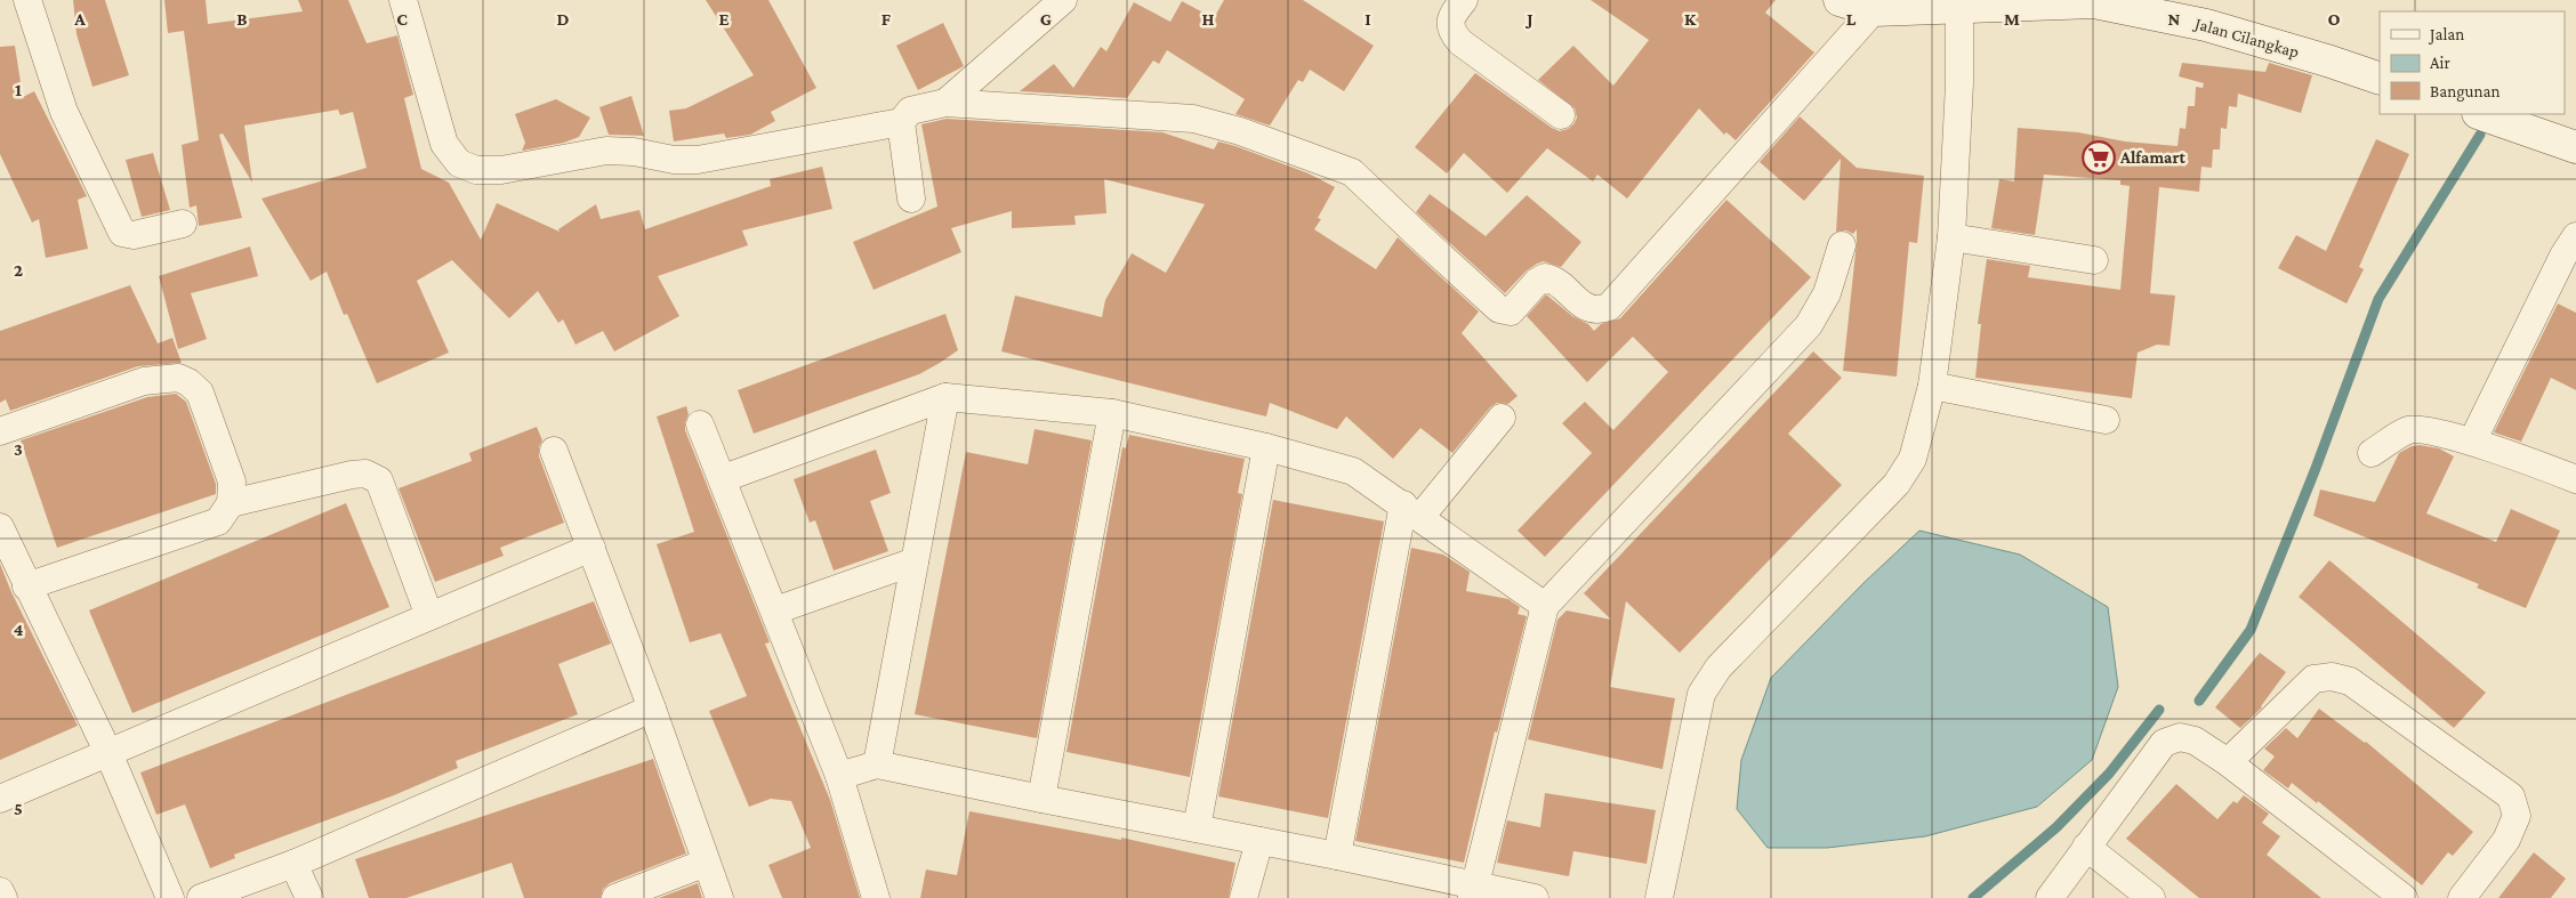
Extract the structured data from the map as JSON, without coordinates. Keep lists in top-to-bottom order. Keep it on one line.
{"streets":{"street":["Jalan Cilangkap"]},"places":{"supermarket":["Alfamart"]},"legend":["Jalan","Air","Bangunan"],"grid":{"columns":["A","B","C","D","E","F","G","H","I","J","K","L","M","N","O"],"rows":["1","2","3","4","5"]}}
